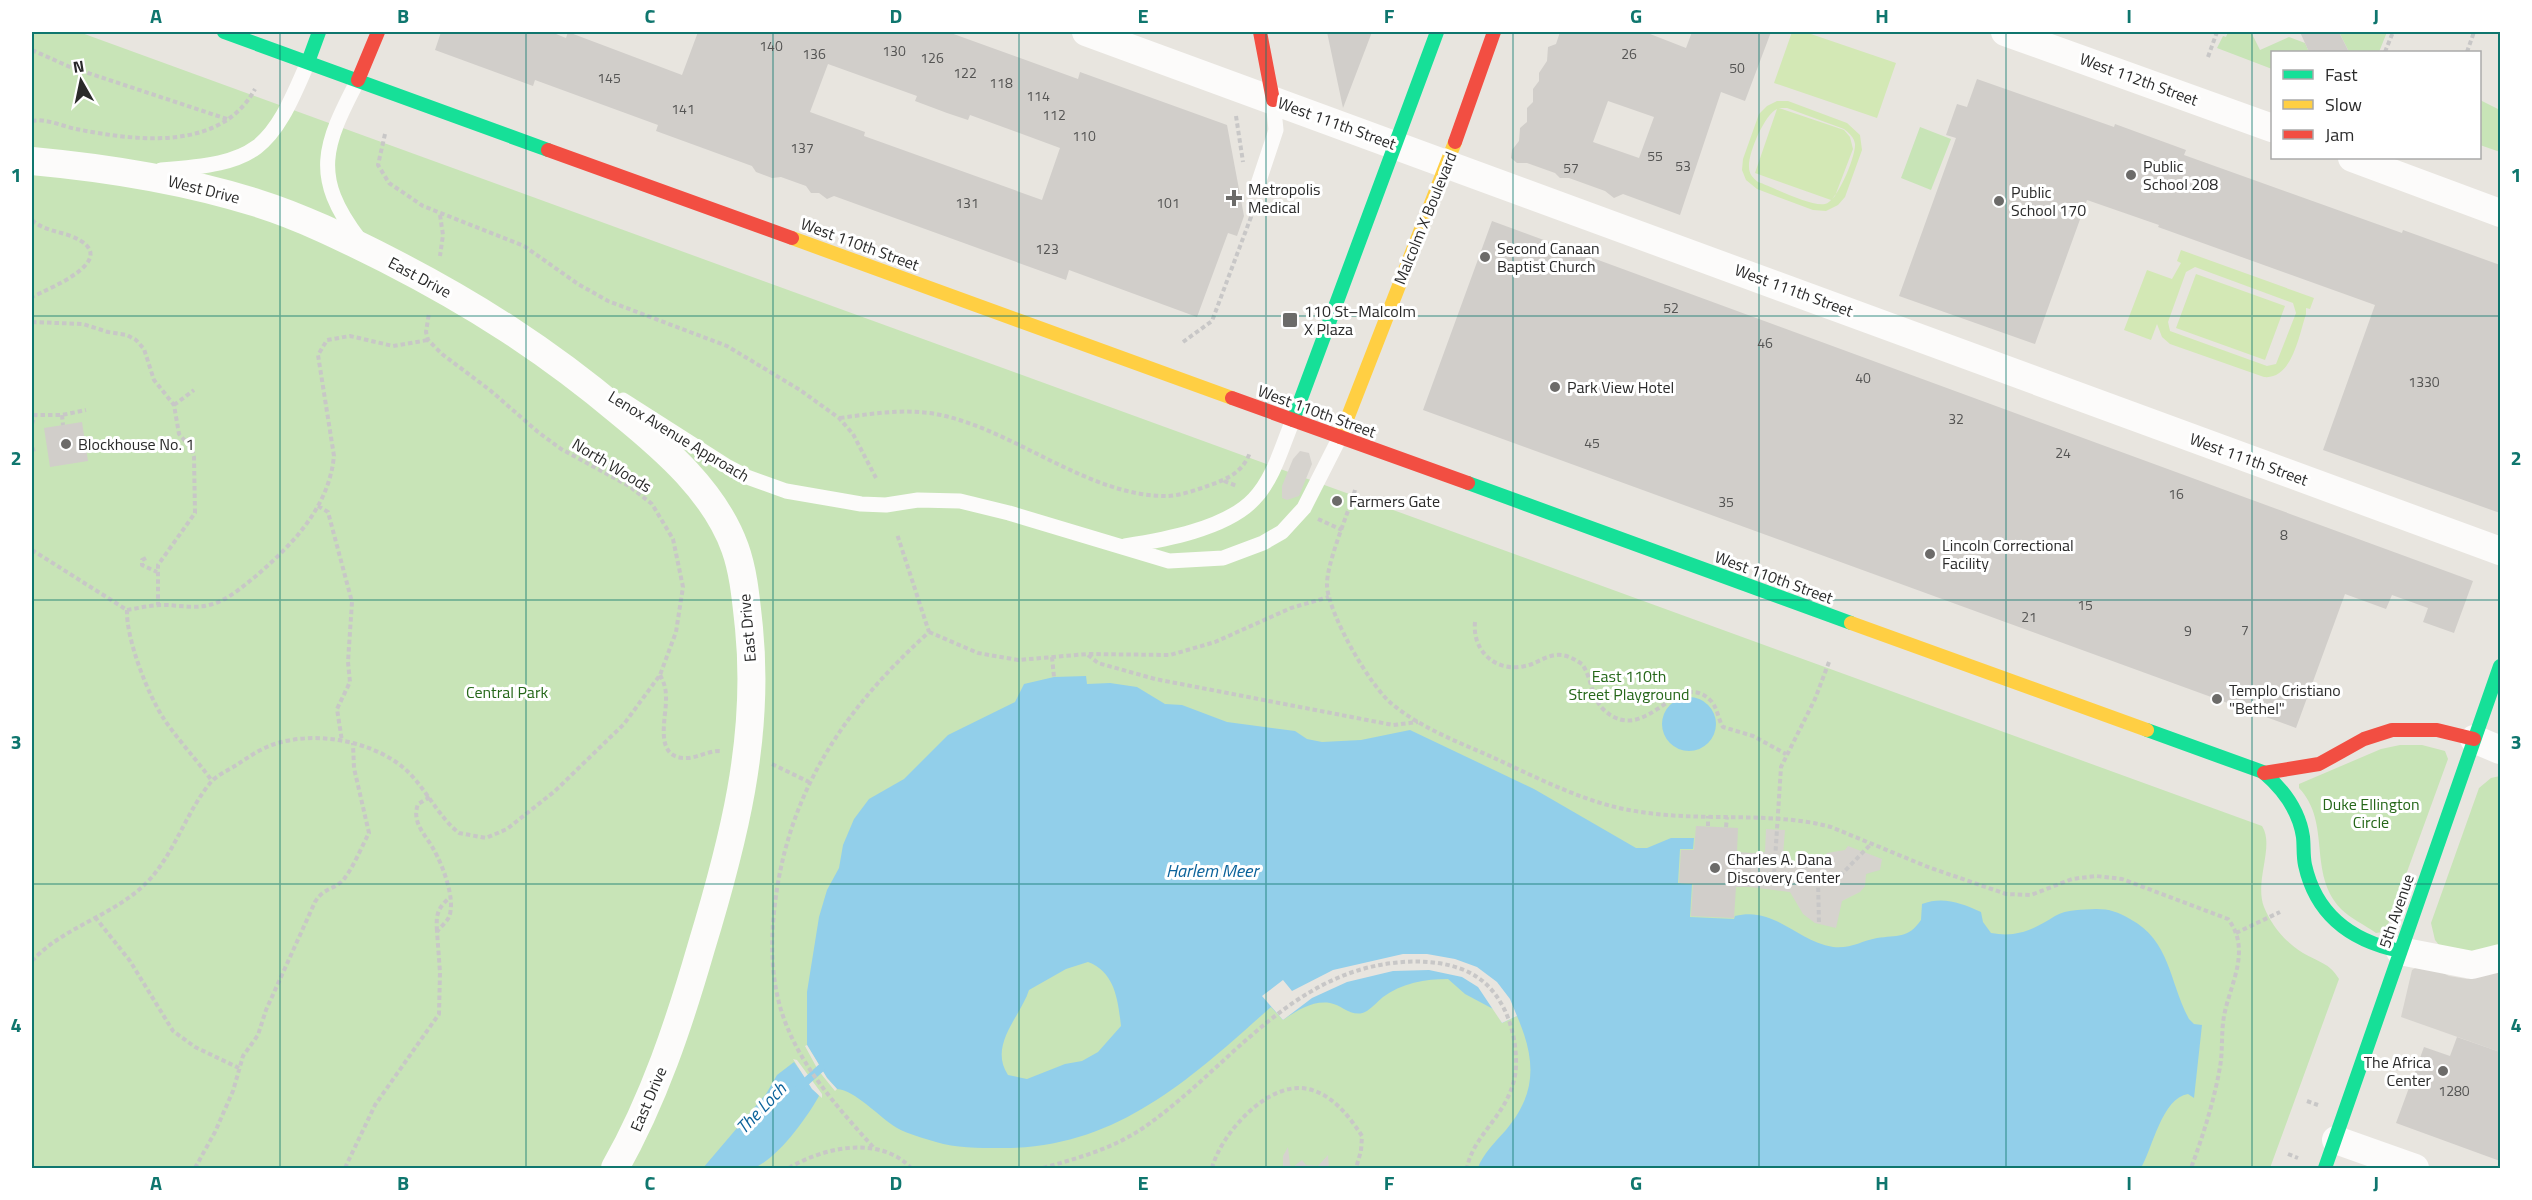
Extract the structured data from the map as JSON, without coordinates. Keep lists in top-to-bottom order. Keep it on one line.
{"streets":{"main road":["Malcolm X Boulevard","West 110th Street","5th Avenue"],"street":["West 112th Street","West 111th Street","West Drive","East Drive"],"lane":["Lenox Avenue Approach"],"path":["North Woods"]},"crossings":[["West 111th Street","Malcolm X Boulevard"],["West Drive","East Drive"],["Malcolm X Boulevard","West 110th Street"],["East Drive","Lenox Avenue Approach"]],"water":["Harlem Meer","The Loch"],"parks":["East 110th Street Playground","Central Park","Duke Ellington Circle"],"places":{"other":["Public School 208","Public School 170","Second Canaan Baptist Church","Park View Hotel","Blockhouse No. 1","Farmers Gate","Lincoln Correctional Facility","Templo Cristiano \"Bethel\"","Charles A. Dana Discovery Center","The Africa Center"],"health":["Metropolis Medical"],"transit":["110 St–Malcolm X Plaza"]},"house_numbers":["140","130","136","26","126","50","122","145","118","114","141","112","110","137","55","53","57","131","101","123","52","46","40","1330","32","45","24","16","35","8","15","21","7","9","1280"],"legend":["Fast","Slow","Jam"],"north":"top","grid":{"columns":["A","B","C","D","E","F","G","H","I","J"],"rows":["1","2","3","4"]}}
